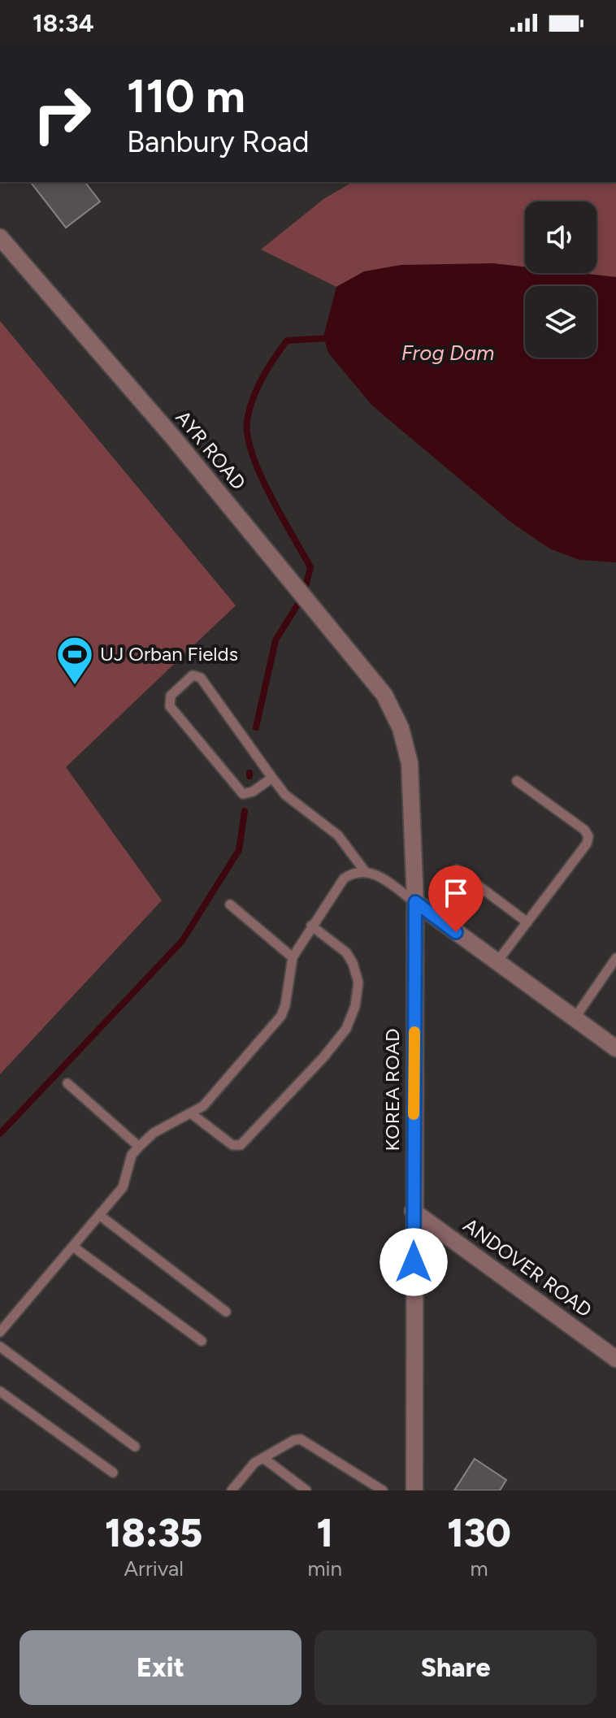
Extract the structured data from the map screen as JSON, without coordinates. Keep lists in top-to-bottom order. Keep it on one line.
{"streets":{"street":["AYR ROAD","KOREA ROAD","ANDOVER ROAD"]},"crossings":[["AYR ROAD","KOREA ROAD"],["KOREA ROAD","ANDOVER ROAD"]],"water":["Frog Dam"],"places":{"sports":["UJ Orban Fields"]},"page":{"status":"18:34","turn":["110 m","Banbury Road"],"eta":["18:35","Arrival","1","min","130","m"],"buttons":["Exit","Share"]}}
